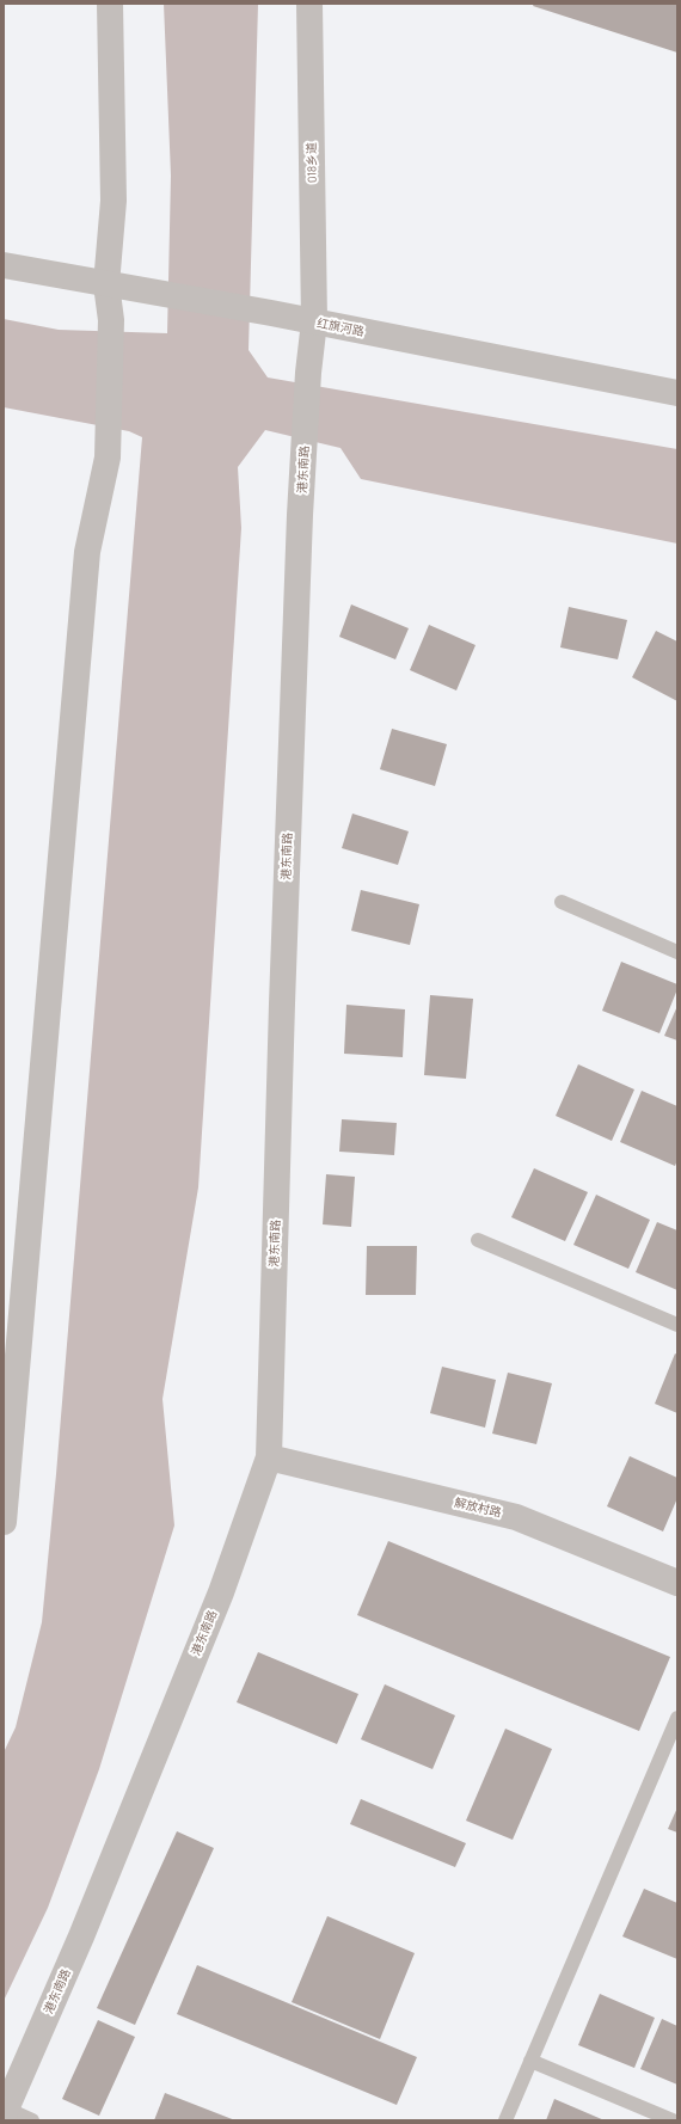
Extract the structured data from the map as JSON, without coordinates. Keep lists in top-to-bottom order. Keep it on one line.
{"streets":{"street":["018乡道","红旗河路","港东南路","解放村路"]},"crossings":[["018乡道","红旗河路"],["018乡道","港东南路"],["红旗河路","港东南路"],["港东南路","解放村路"]]}
